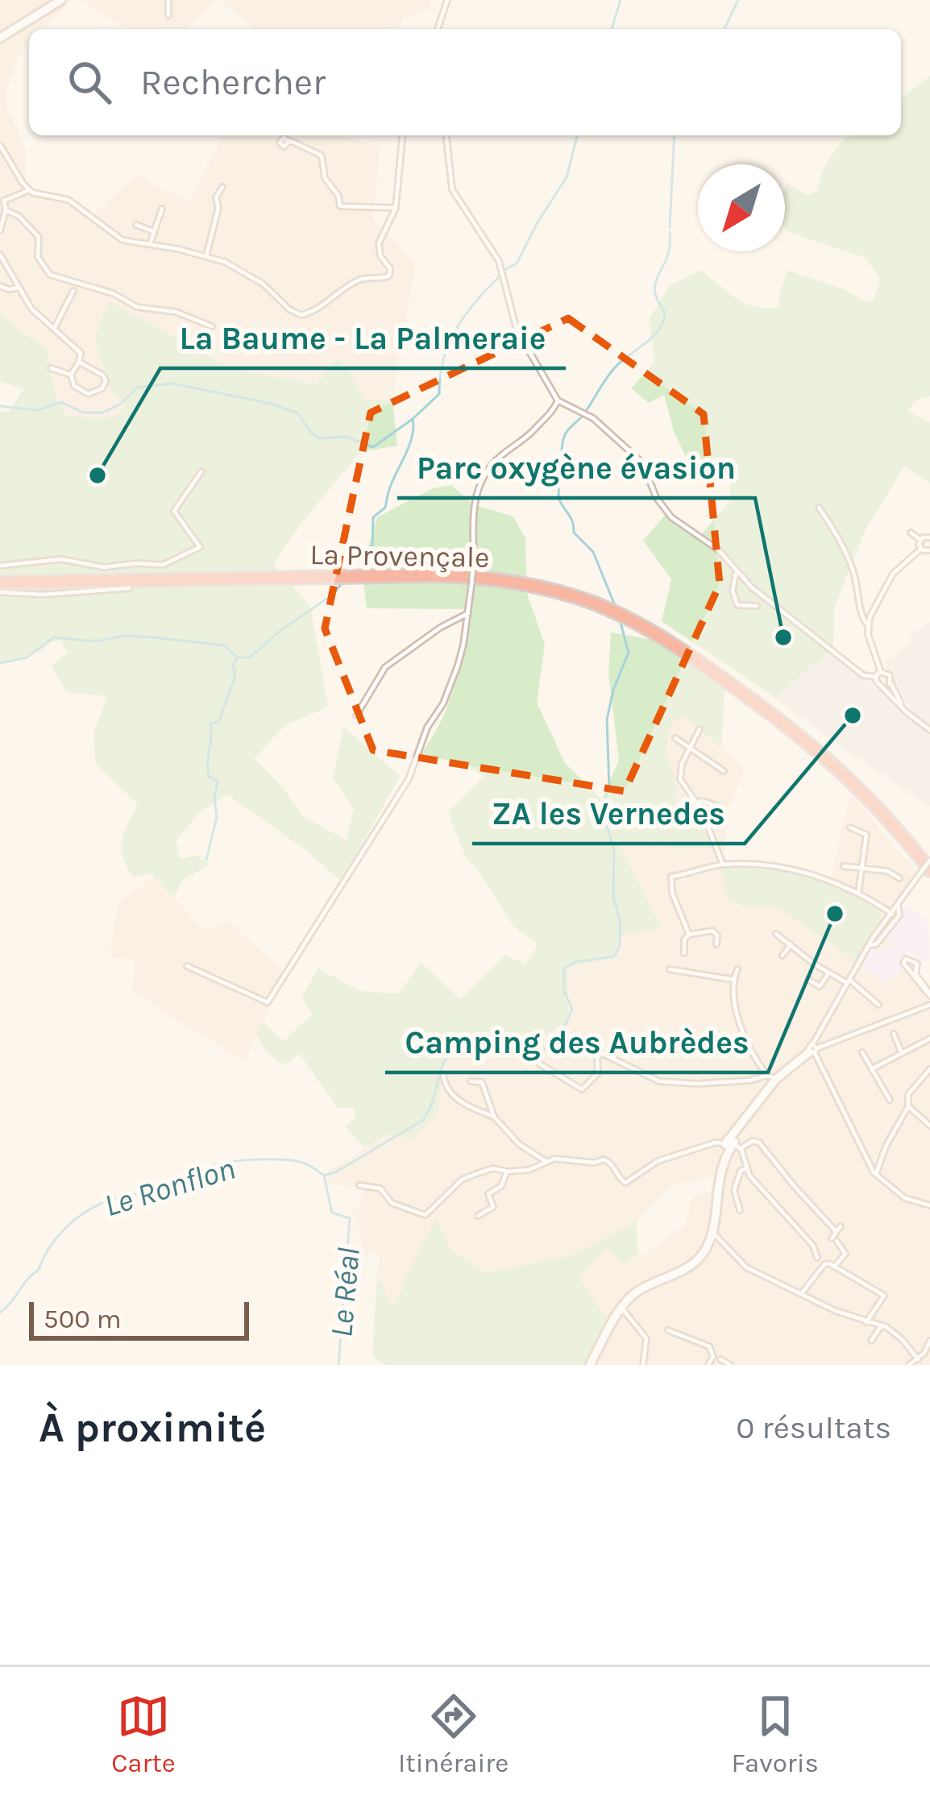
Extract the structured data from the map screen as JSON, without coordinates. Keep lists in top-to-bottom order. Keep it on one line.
{"streets":{"highway":["La Provençale"]},"water":["Le Ronflon","Le Réal"],"places":["La Baume - La Palmeraie","Parc oxygène évasion","ZA les Vernedes","Camping des Aubrèdes"],"scale_bar":"500 m","north":"bottom left","page":{"search":"Rechercher","scale":"500 m","heading":["À proximité","0 résultats"],"nav":["Carte","Itinéraire","Favoris"]}}
